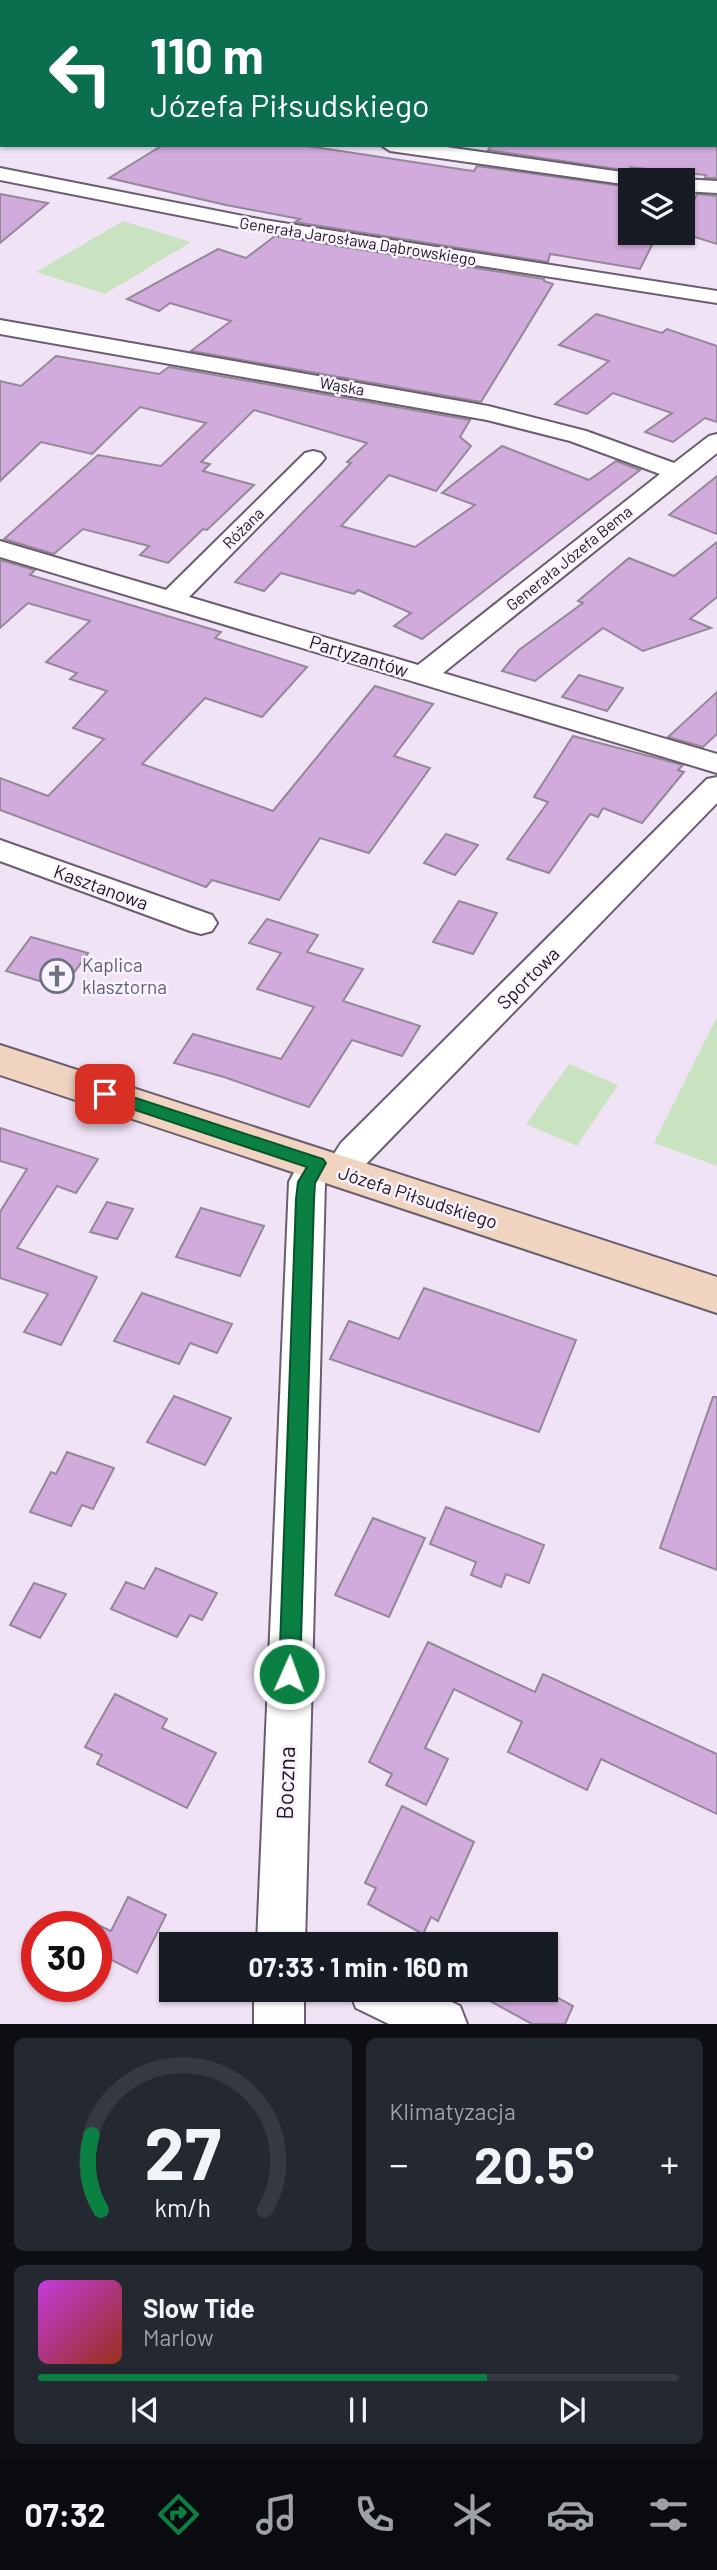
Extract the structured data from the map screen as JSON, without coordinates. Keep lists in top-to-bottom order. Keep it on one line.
{"streets":{"main road":["Józefa Piłsudskiego"],"street":["Generała Jarosława Dąbrowskiego","Wąska","Różana","Generała Józefa Bema","Partyzantów","Kasztanowa","Sportowa","Boczna"]},"crossings":[["Wąska","Generała Józefa Bema"],["Różana","Partyzantów"],["Generała Józefa Bema","Partyzantów"],["Sportowa","Józefa Piłsudskiego"],["Sportowa","Boczna"],["Józefa Piłsudskiego","Boczna"]],"places":{"church":["Kaplica klasztorna"]},"page":{"turn":["110 m","Józefa Piłsudskiego"],"limit":"30","trip":"07:33 · 1 min · 160 m","tile":"Klimatyzacja","heat":["−","20.5°","+"],"song":["Slow Tide","Marlow"],"tabs":"07:32","gauge":["27","km/h"]}}
